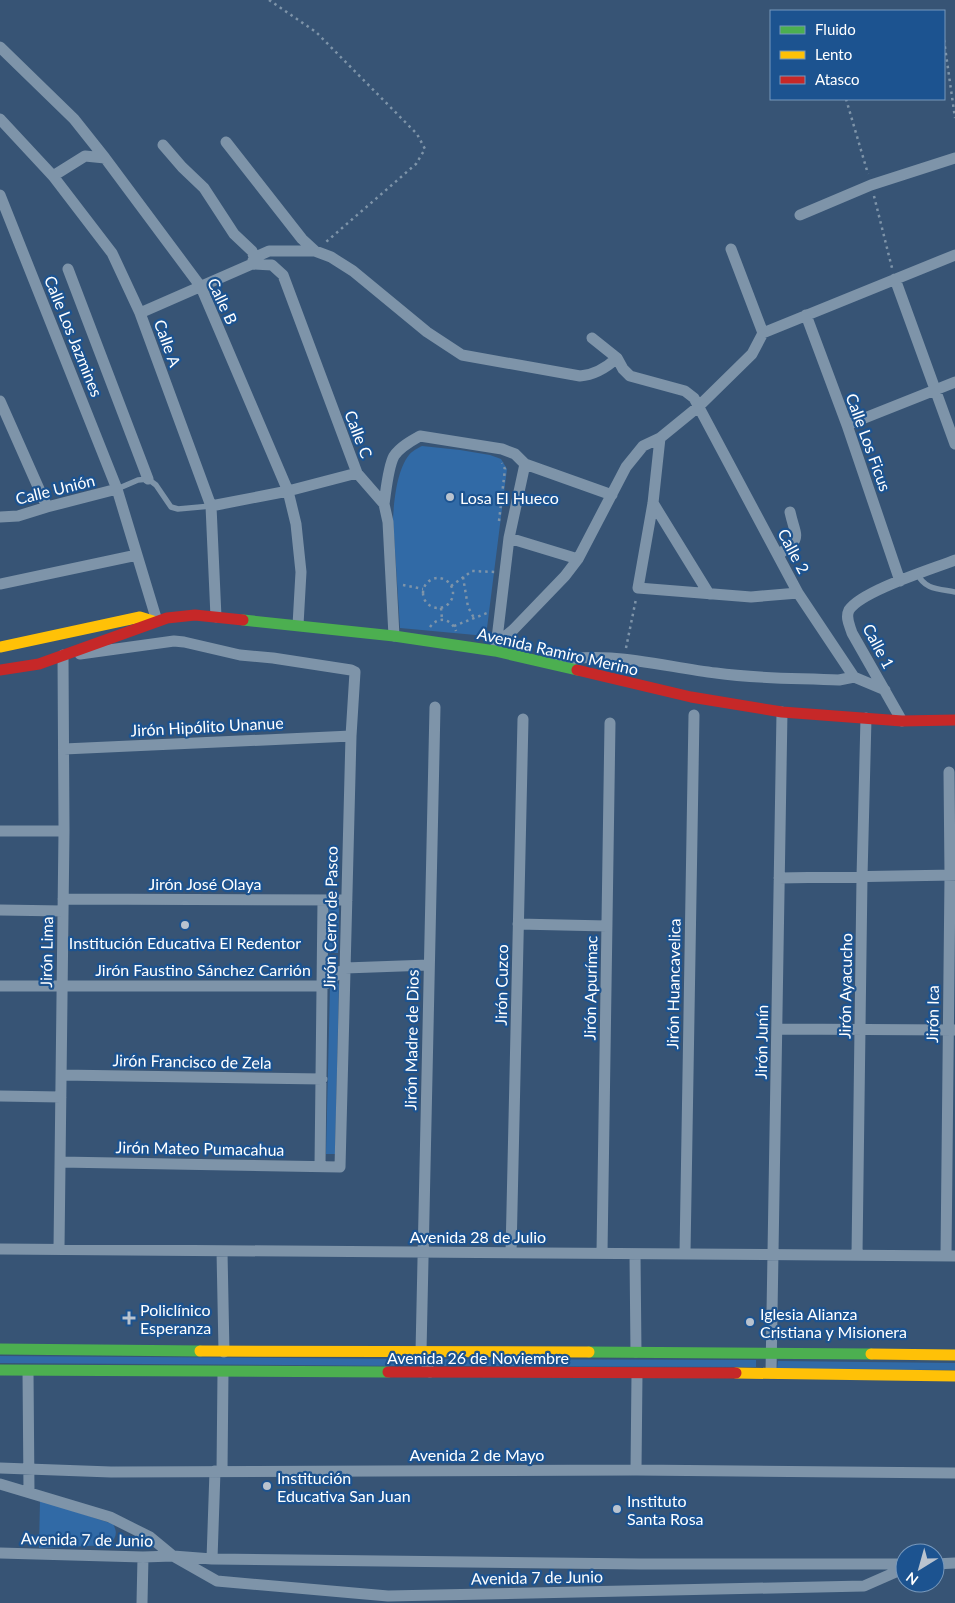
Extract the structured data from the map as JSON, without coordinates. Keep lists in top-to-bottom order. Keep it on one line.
{"streets":{"main road":["Avenida Ramiro Merino","Avenida 26 de Noviembre"],"street":["Calle B","Calle Los Jazmines","Calle A","Calle C","Calle Los Ficus","Calle Unión","Calle 2","Calle 1","Jirón Hipólito Unanue","Jirón José Olaya","Jirón Cerro de Pasco","Jirón Lima","Jirón Faustino Sánchez Carrión","Jirón Huancavelica","Jirón Cuzco","Jirón Ayacucho","Jirón Apurímac","Jirón Ica","Jirón Madre de Dios","Jirón Junín","Jirón Francisco de Zela","Jirón Mateo Pumacahua","Avenida 28 de Julio","Avenida 2 de Mayo","Avenida 7 de Junio"]},"crossings":[["Calle B","Avenida Ramiro Merino"],["Calle Los Jazmines","Calle Unión"],["Calle Los Jazmines","Avenida Ramiro Merino"],["Calle A","Avenida Ramiro Merino"],["Calle Los Ficus","Calle 1"],["Calle 1","Avenida Ramiro Merino"],["Avenida Ramiro Merino","Jirón Cerro de Pasco"],["Avenida Ramiro Merino","Jirón Lima"],["Avenida Ramiro Merino","Jirón Ayacucho"],["Avenida Ramiro Merino","Jirón Junín"],["Jirón Hipólito Unanue","Jirón Cerro de Pasco"],["Jirón Hipólito Unanue","Jirón Lima"],["Jirón José Olaya","Jirón Cerro de Pasco"],["Jirón José Olaya","Jirón Lima"],["Jirón Cerro de Pasco","Jirón Lima"],["Jirón Cerro de Pasco","Jirón Faustino Sánchez Carrión"],["Jirón Cerro de Pasco","Jirón Francisco de Zela"],["Jirón Cerro de Pasco","Jirón Mateo Pumacahua"],["Jirón Lima","Jirón Faustino Sánchez Carrión"],["Jirón Lima","Jirón Francisco de Zela"],["Jirón Lima","Jirón Mateo Pumacahua"],["Jirón Lima","Avenida 28 de Julio"],["Jirón Huancavelica","Avenida 28 de Julio"],["Jirón Cuzco","Avenida 28 de Julio"],["Jirón Ayacucho","Avenida 28 de Julio"],["Jirón Apurímac","Avenida 28 de Julio"],["Jirón Ica","Avenida 28 de Julio"],["Jirón Madre de Dios","Avenida 28 de Julio"],["Jirón Madre de Dios","Avenida 26 de Noviembre"],["Jirón Junín","Avenida 28 de Julio"],["Jirón Junín","Avenida 26 de Noviembre"]],"places":{"other":["Losa El Hueco","Institución Educativa El Redentor","Iglesia Alianza Cristiana y Misionera","Institución Educativa San Juan","Instituto Santa Rosa"],"health":["Policlínico Esperanza"]},"legend":["Fluido","Lento","Atasco"],"north":"bottom left"}
